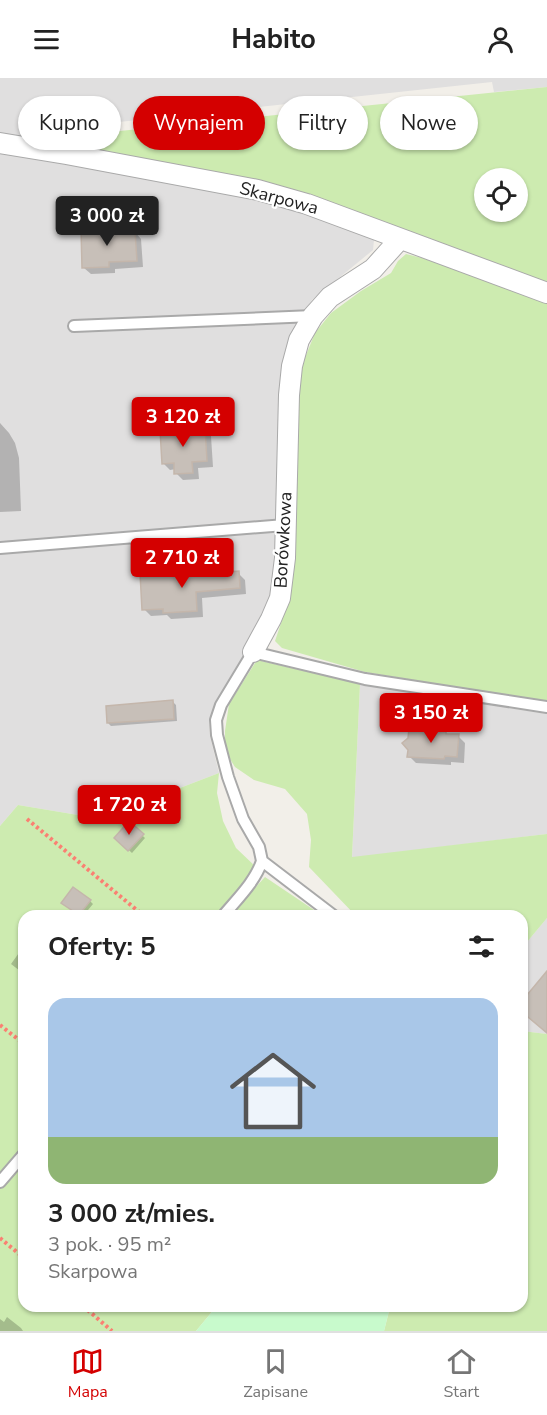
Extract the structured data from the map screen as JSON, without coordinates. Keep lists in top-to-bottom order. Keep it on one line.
{"streets":{"street":["Skarpowa","Borówkowa"]},"crossings":[["Skarpowa","Borówkowa"]],"page":{"header":"Habito","chip":["Kupno","Wynajem","Filtry","Nowe"],"price":["3 000 zł","3 120 zł","2 710 zł","3 150 zł","1 720 zł"],"heading":"Oferty: 5","list":[{"name":"3 000 zł/mies.","note":"3 pok. · 95 m² · Skarpowa"}],"tabs":["Mapa","Zapisane","Start"]}}
